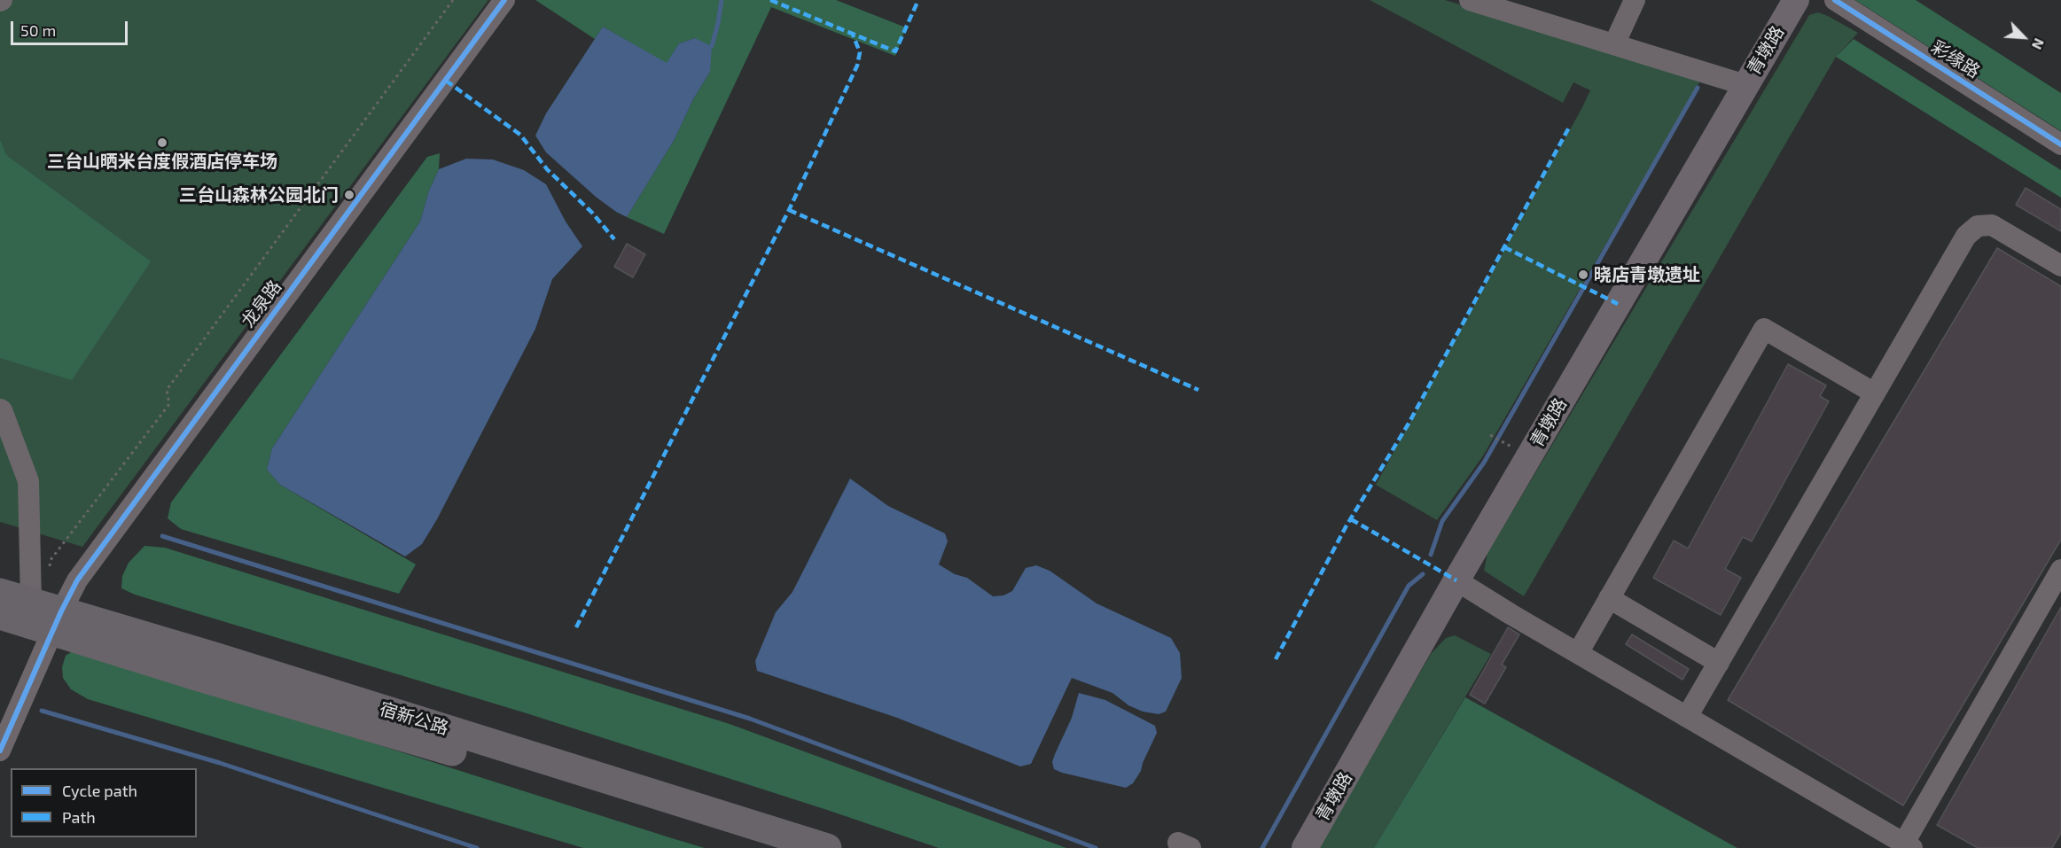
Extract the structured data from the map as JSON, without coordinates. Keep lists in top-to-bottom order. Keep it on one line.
{"streets":{"highway":["宿新公路"],"main road":["青墩路"],"street":["彩缘路","龙泉路"]},"crossings":[["龙泉路","宿新公路"]],"places":["三台山晒米台度假酒店停车场","三台山森林公园北门","晓店青墩遗址"],"legend":["Cycle path","Path"],"scale_bar":"50 m","north":"bottom right"}
